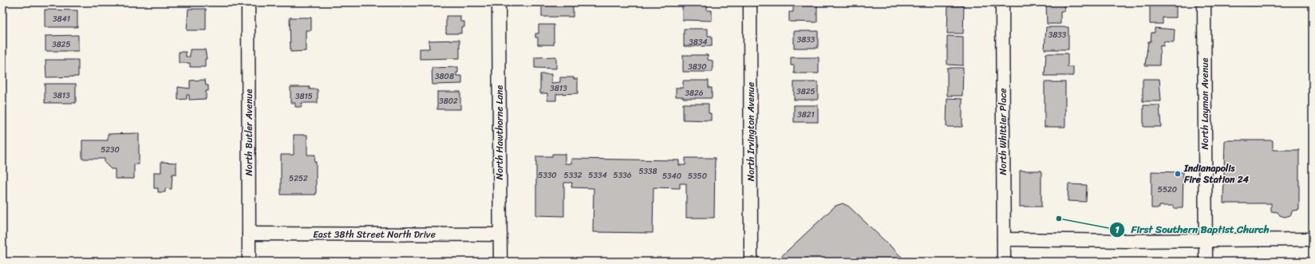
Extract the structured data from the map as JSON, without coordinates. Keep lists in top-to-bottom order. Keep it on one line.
{"streets":{"street":["North Layman Avenue","North Irvington Avenue","North Whittier Place","North Butler Avenue","North Hawthorne Lane","East 38th Street North Drive"]},"crossings":[["North Butler Avenue","East 38th Street North Drive"],["North Hawthorne Lane","East 38th Street North Drive"]],"places":["Indianapolis Fire Station 24","First Southern Baptist Church"],"house_numbers":["3841","3833","3833","3834","3825","3830","3808","3813","3825","3826","3813","3815","3802","3821","5230","5338","5330","5332","5334","5336","5340","5350","5252","5520"]}
